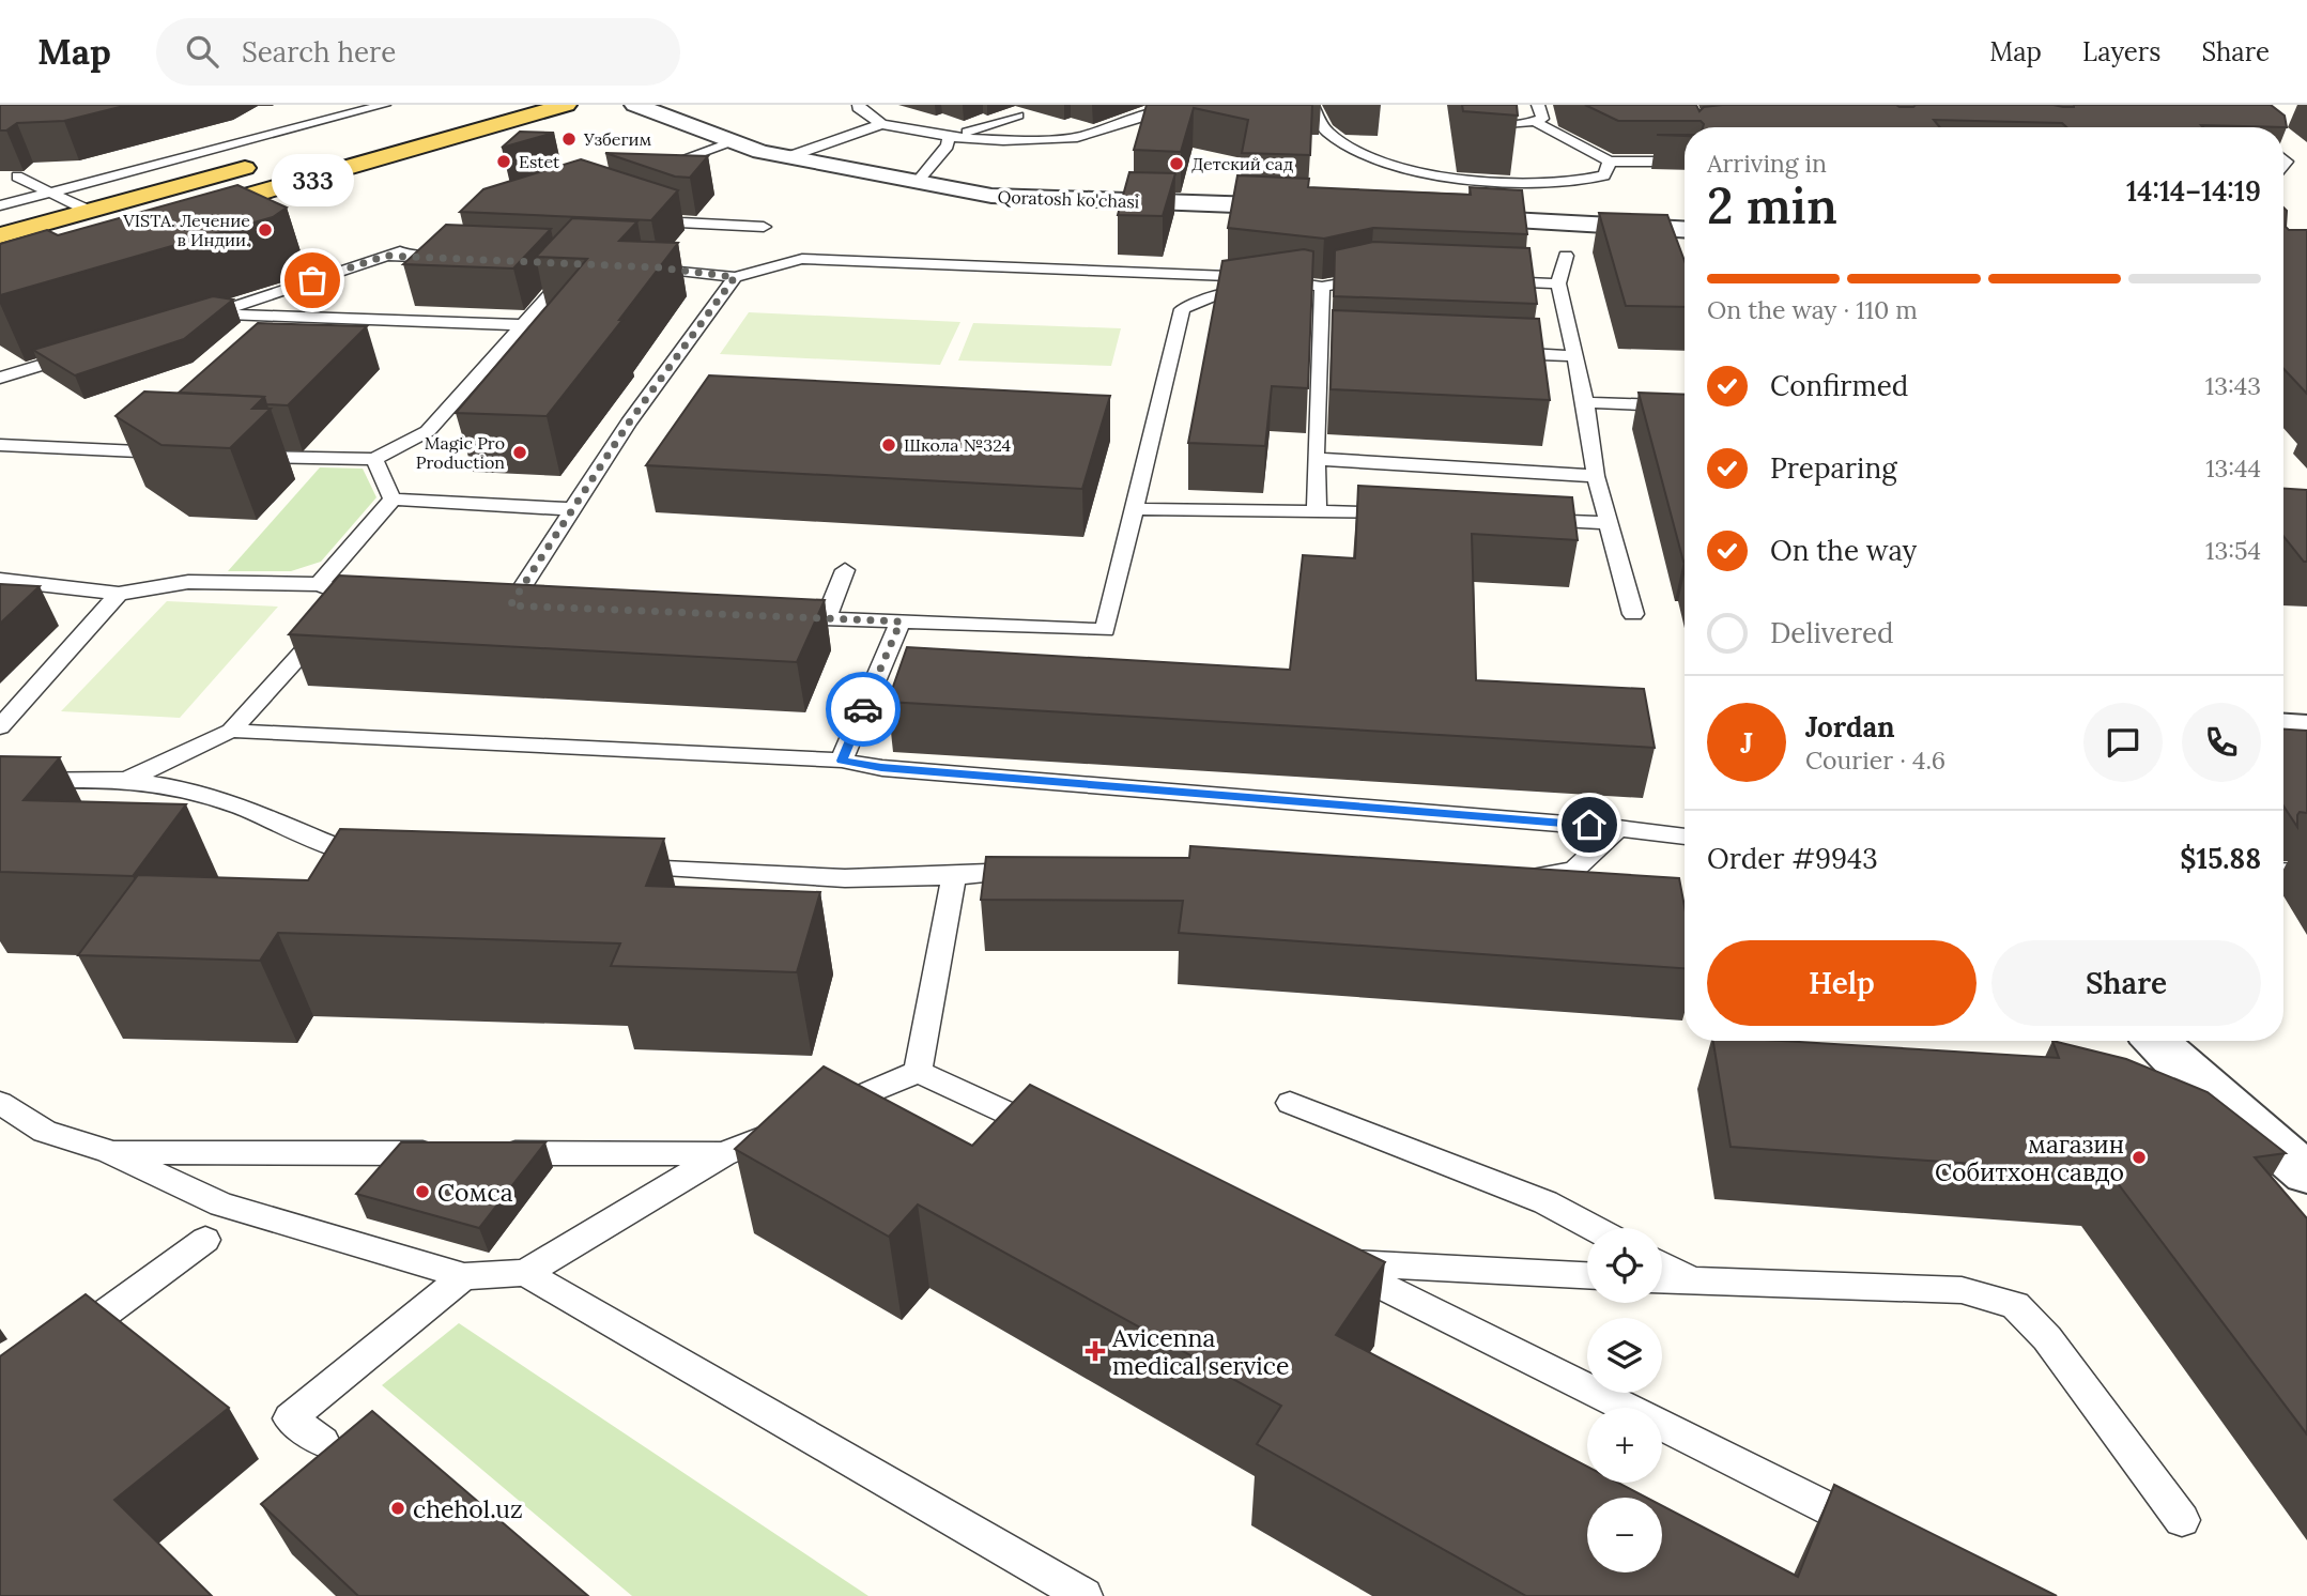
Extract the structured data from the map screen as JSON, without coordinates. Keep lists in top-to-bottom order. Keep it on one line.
{"streets":{"street":["Qoratosh ko'chasi"]},"places":{"other":["Узбегим","Estet","Детский сад","VISTA. Лечение в Индии.","333","Школа №324","Magic Pro Production","магазин Собитхон савдо","Сомса","chehol.uz"],"health":["Avicenna medical service"]},"page":{"header":"Map","search":"Search here","nav":["Map","Layers","Share"],"heading":["2 min","Arriving in","14:14–14:19"],"panel":["Jordan","Courier · 4.6","Order #9943","$15.88"],"bubble":"333","bar":"On the way · 110 m","list":[["Confirmed","13:43"],["Preparing","13:44"],["On the way","13:54"],"Delivered"],"round":"J","buttons":["Help","Share"],"map_buttons":["+","−"]}}
